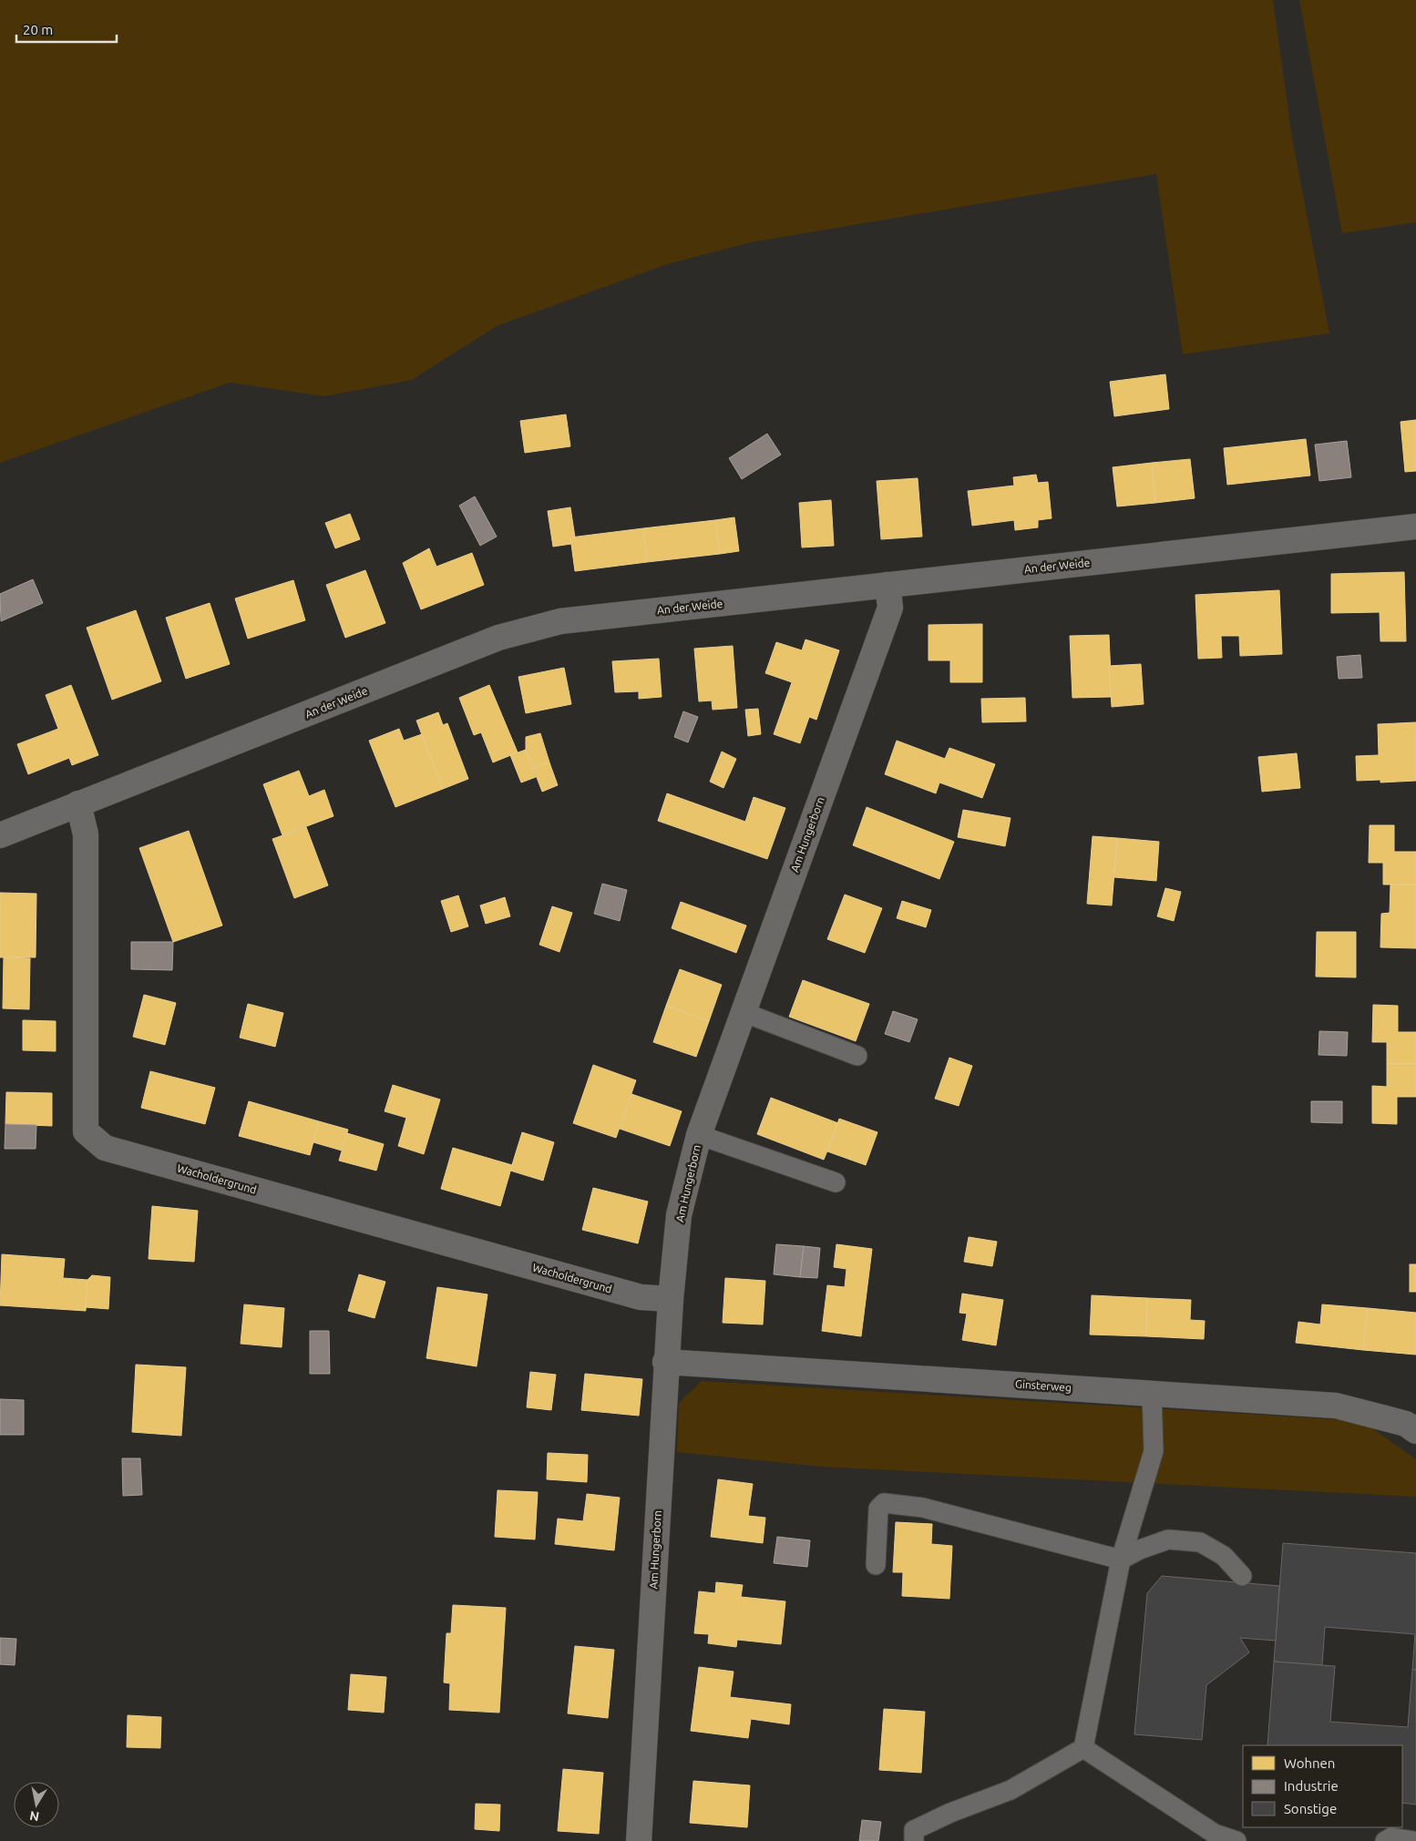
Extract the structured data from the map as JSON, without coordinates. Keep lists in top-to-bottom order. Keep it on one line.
{"streets":{"street":["An der Weide","Am Hungerborn","Wacholdergrund","Ginsterweg"]},"crossings":[["An der Weide","Am Hungerborn"],["An der Weide","Wacholdergrund"],["Am Hungerborn","Wacholdergrund"],["Am Hungerborn","Ginsterweg"]],"legend":["Wohnen","Industrie","Sonstige"],"scale_bar":"20 m","north":"bottom"}
